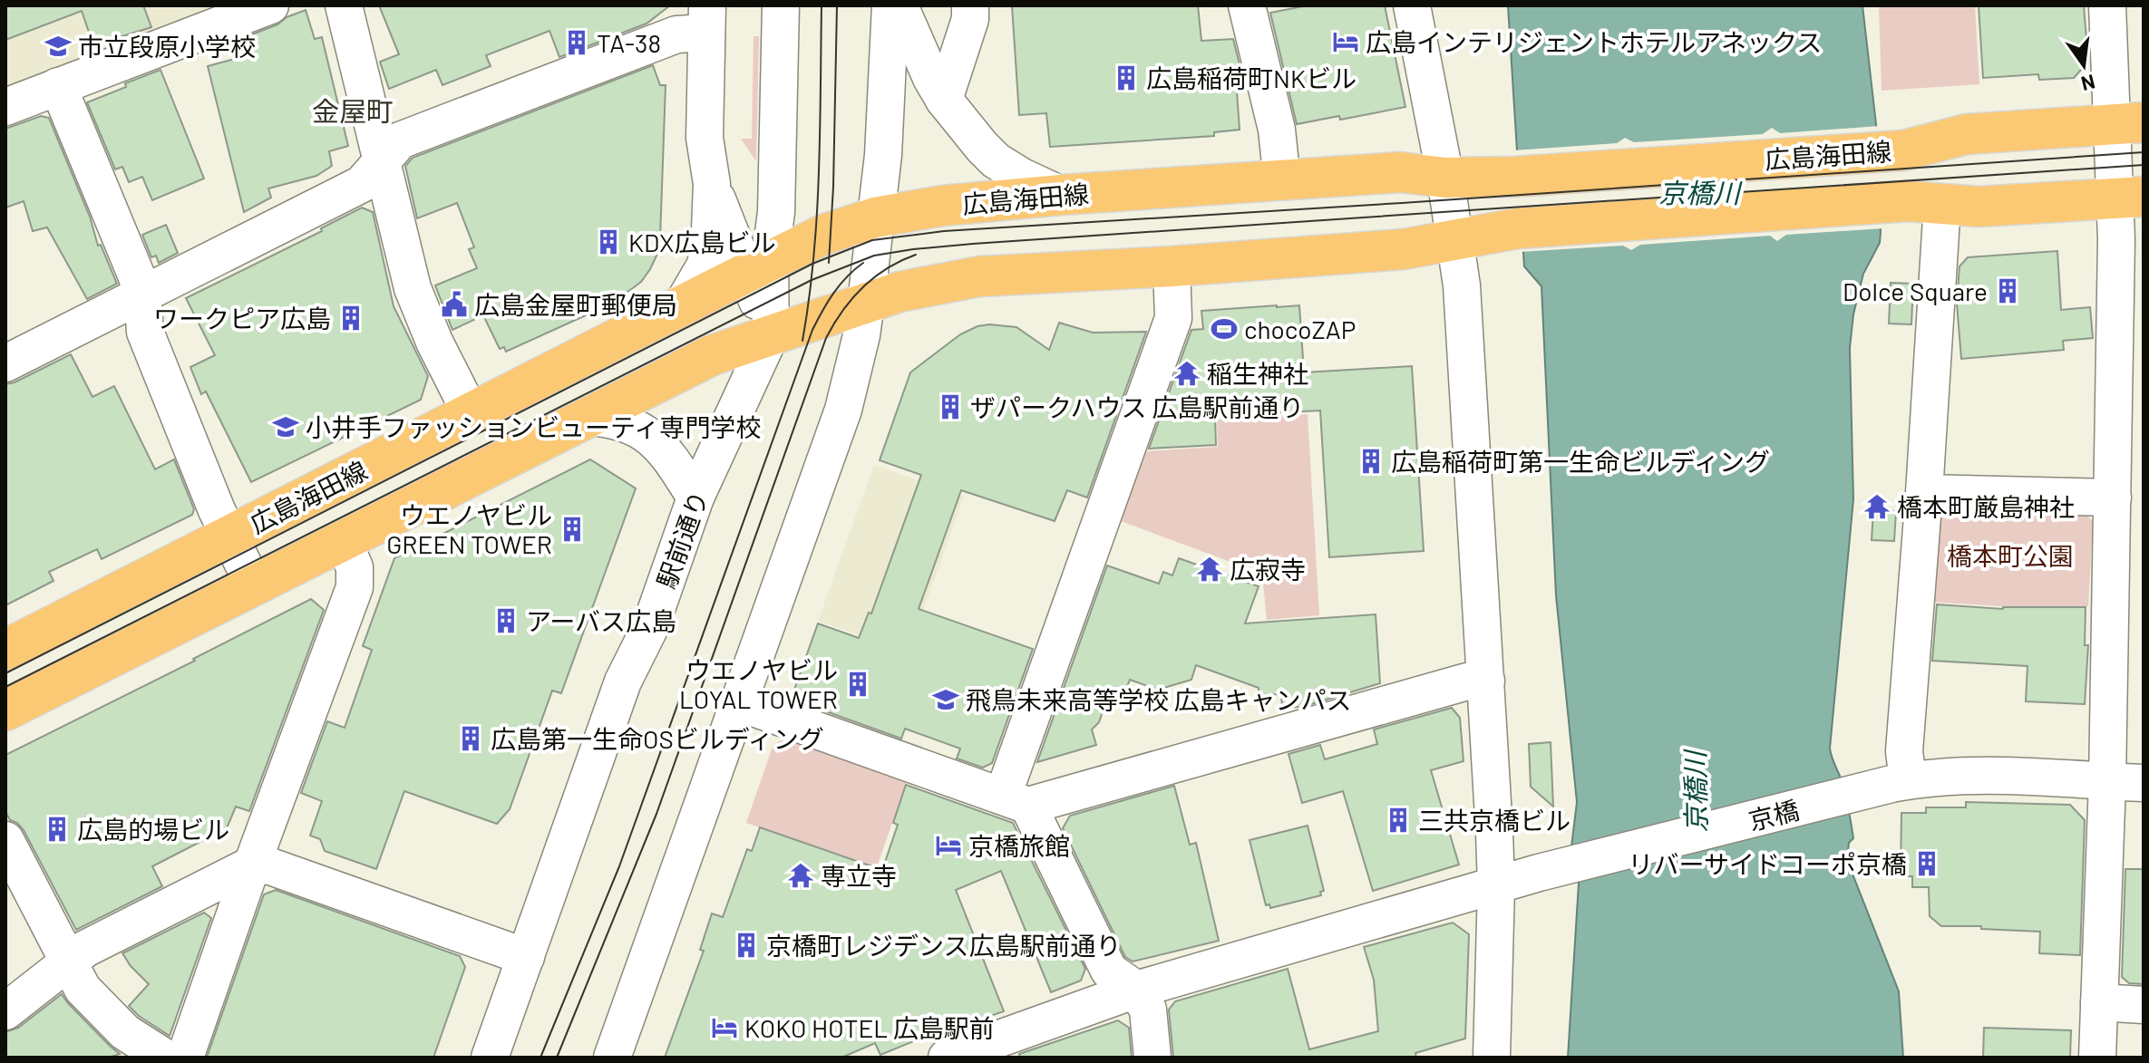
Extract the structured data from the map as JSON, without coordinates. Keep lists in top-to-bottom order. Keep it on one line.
{"streets":{"main road":["広島海田線"],"street":["駅前通り","京橋"]},"crossings":[["広島海田線","駅前通り"]],"districts":["金屋町"],"water":["京橋川"],"parks":["橋本町公園"],"places":{"hotel":["広島インテリジェントホテルアネックス","京橋旅館","KOKO HOTEL 広島駅前"],"building":["TA-38","広島稲荷町NKビル","KDX広島ビル","Dolce Square","ワークピア広島","ザパークハウス 広島駅前通り","広島稲荷町第一生命ビルディング","ウエノヤビル GREEN TOWER","アーバス広島","ウエノヤビル LOYAL TOWER","広島第一生命OSビルディング","三共京橋ビル","広島的場ビル","リバーサイドコーポ京橋","京橋町レジデンス広島駅前通り"],"school or university":["市立段原小学校","小井手ファッションビューティ専門学校","飛鳥未来高等学校 広島キャンパス"],"public building":["広島金屋町郵便局"],"sports":["chocoZAP"],"temple":["稲生神社","橋本町厳島神社","広寂寺","専立寺"]},"north":"bottom"}
